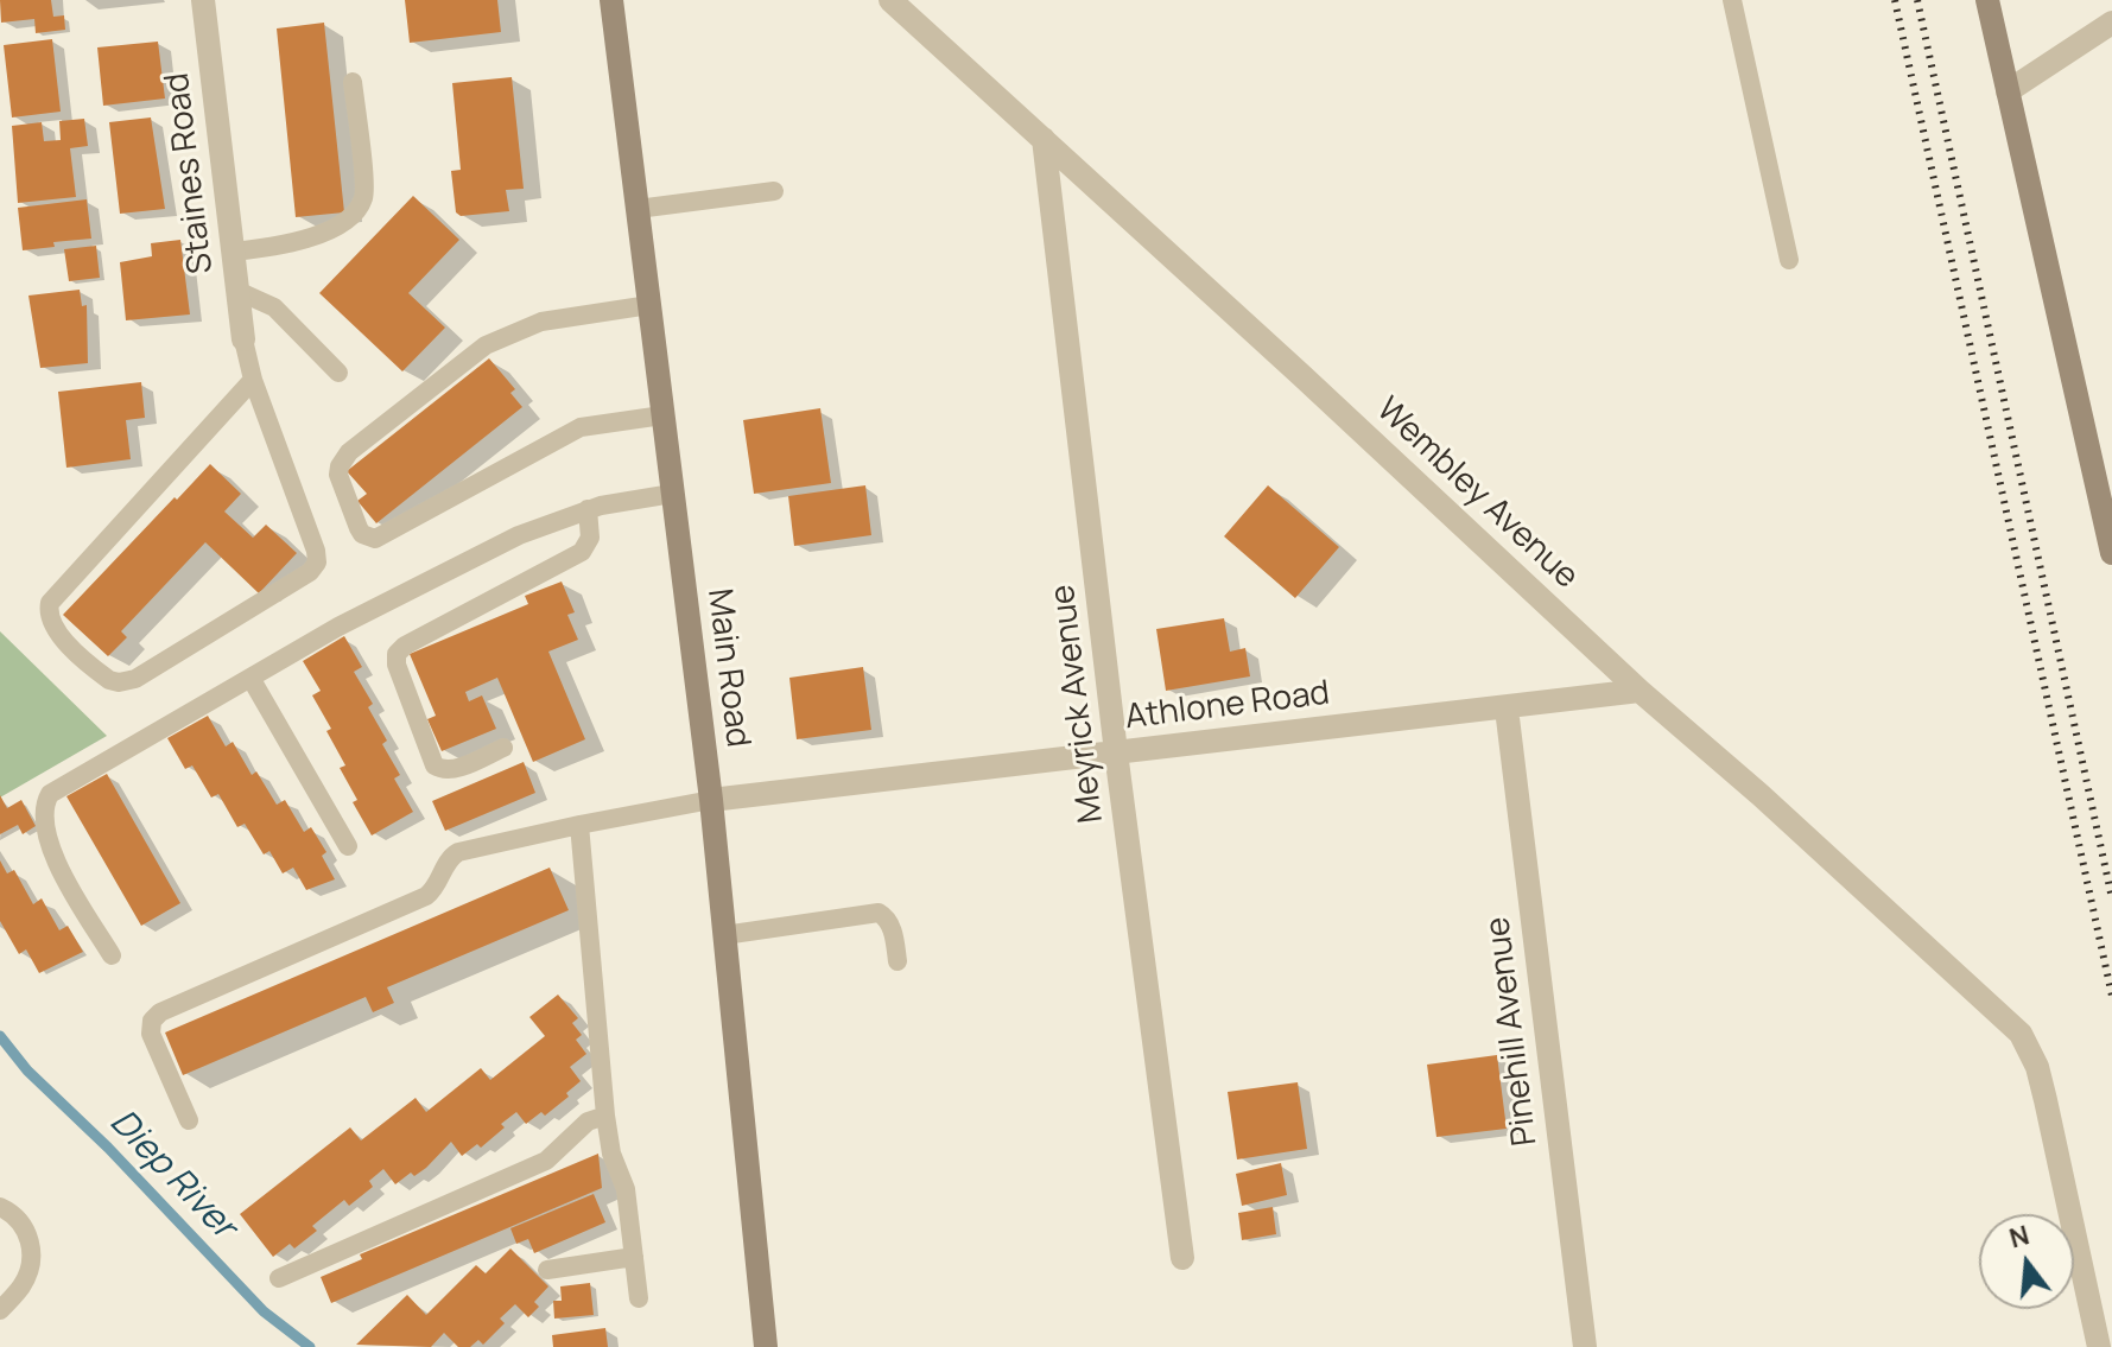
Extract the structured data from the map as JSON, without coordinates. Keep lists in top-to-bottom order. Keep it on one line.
{"streets":{"main road":["Main Road"],"street":["Staines Road","Wembley Avenue","Meyrick Avenue","Athlone Road","Pinehill Avenue"]},"crossings":[["Wembley Avenue","Meyrick Avenue"],["Wembley Avenue","Athlone Road"],["Main Road","Athlone Road"],["Meyrick Avenue","Athlone Road"],["Athlone Road","Pinehill Avenue"]],"water":["Diep River"],"north":"top"}
